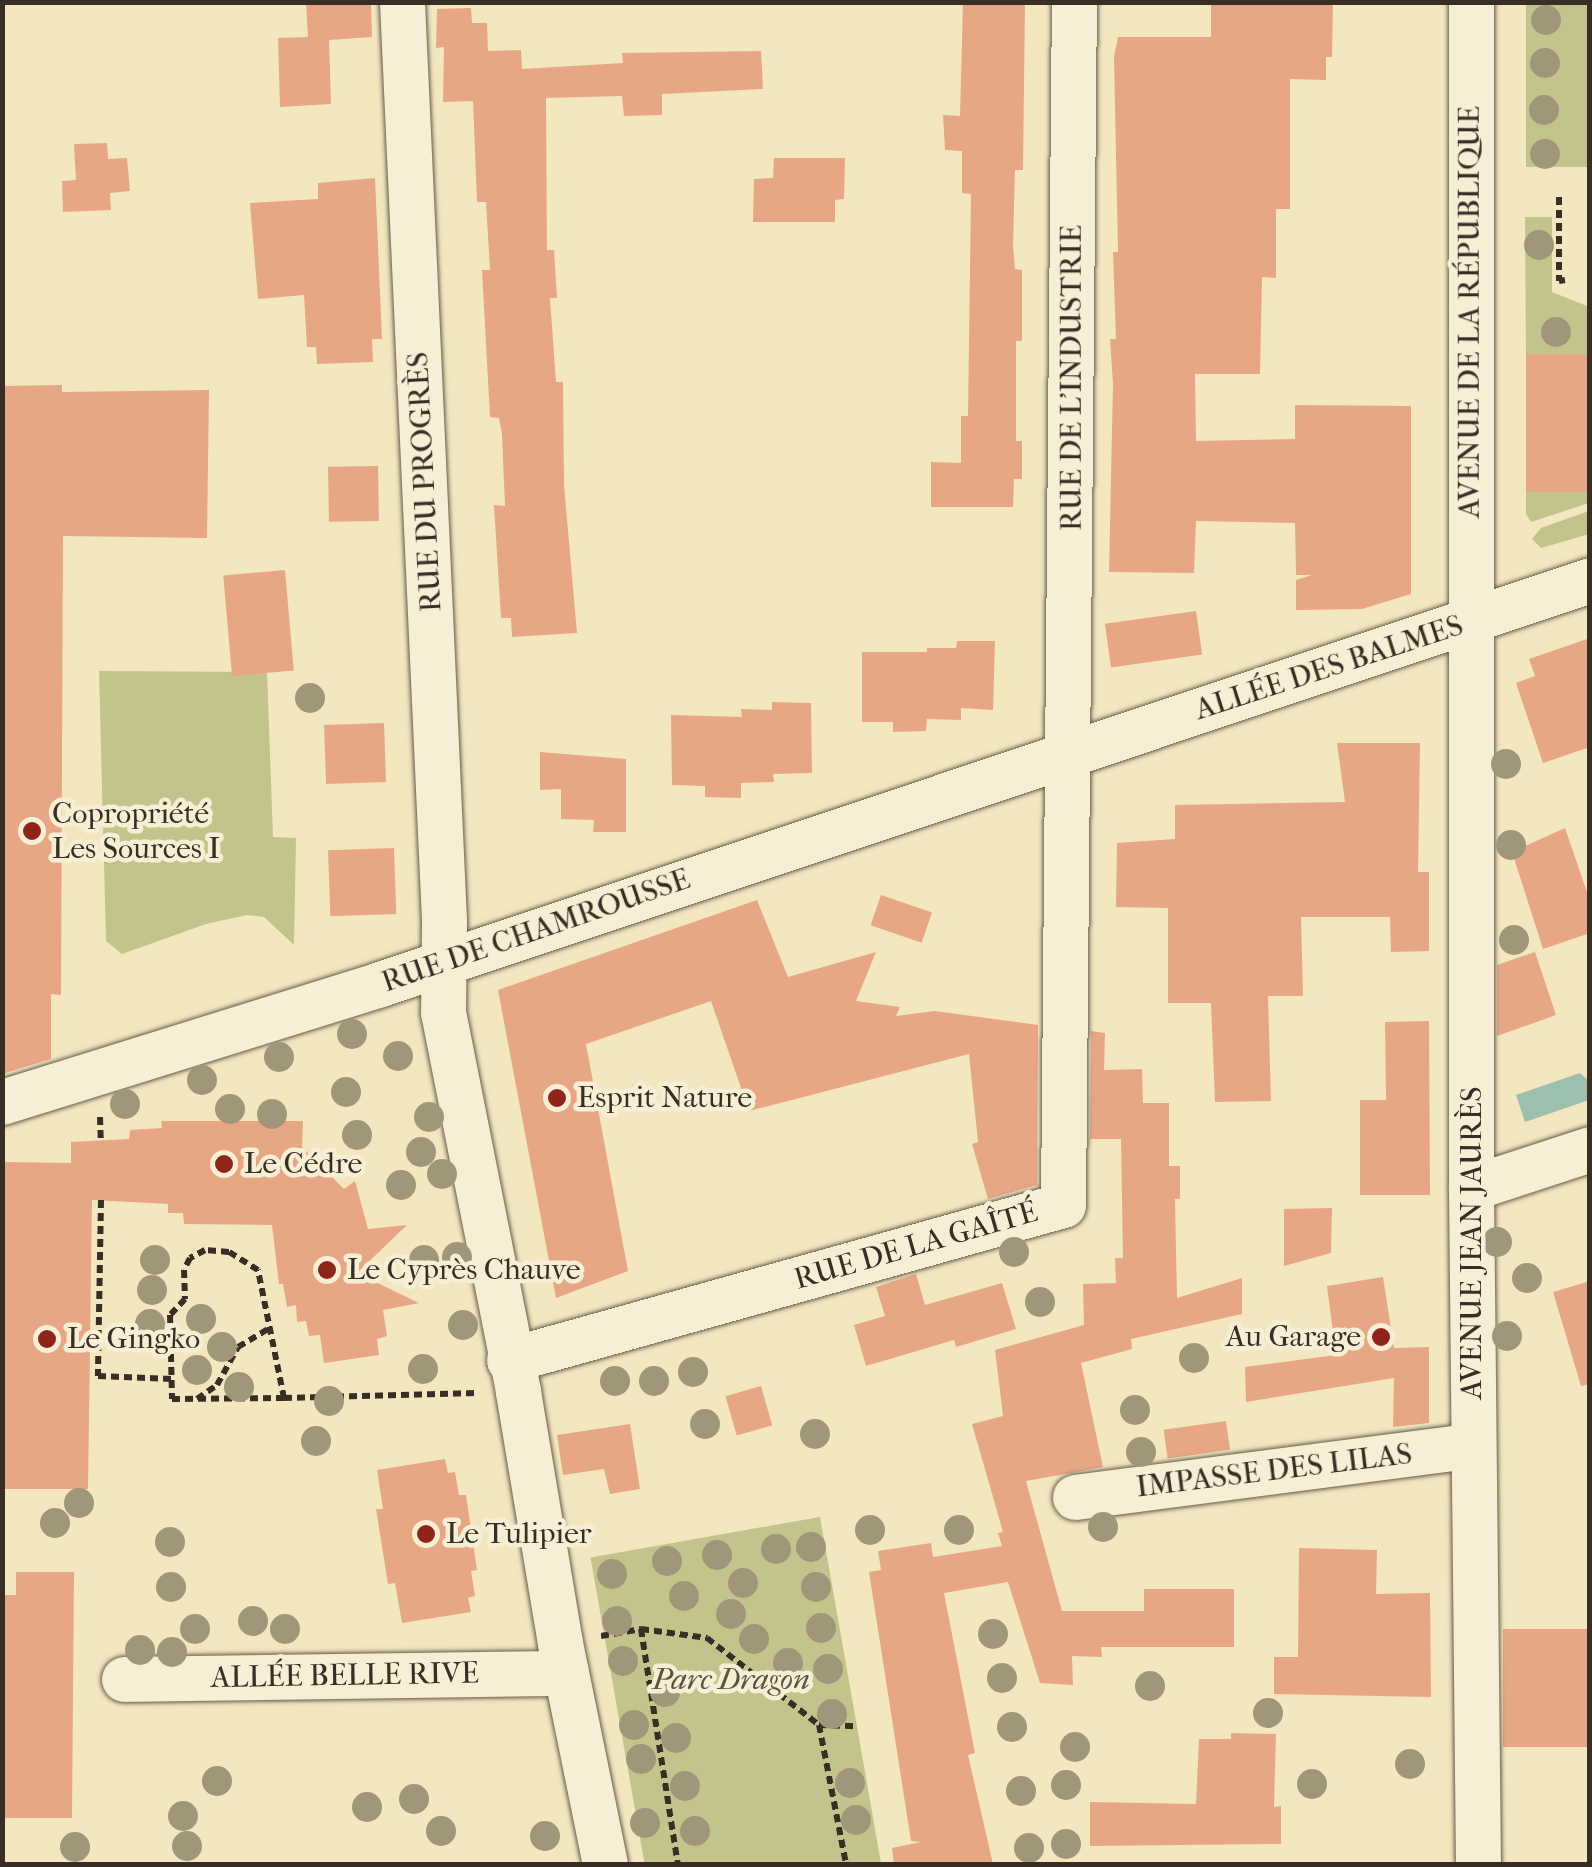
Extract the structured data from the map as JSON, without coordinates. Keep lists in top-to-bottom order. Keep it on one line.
{"streets":{"street":["AVENUE DE LA RÉPUBLIQUE","RUE DE L'INDUSTRIE","RUE DU PROGRÈS","ALLÉE DES BALMES","RUE DE CHAMROUSSE","AVENUE JEAN JAURÈS","RUE DE LA GAÎTÉ","IMPASSE DES LILAS","ALLÉE BELLE RIVE"]},"crossings":[["AVENUE DE LA RÉPUBLIQUE","ALLÉE DES BALMES"],["AVENUE DE LA RÉPUBLIQUE","AVENUE JEAN JAURÈS"],["RUE DE L'INDUSTRIE","ALLÉE DES BALMES"],["RUE DE L'INDUSTRIE","RUE DE CHAMROUSSE"],["RUE DE L'INDUSTRIE","RUE DE LA GAÎTÉ"],["RUE DU PROGRÈS","RUE DE CHAMROUSSE"],["RUE DU PROGRÈS","RUE DE LA GAÎTÉ"],["RUE DU PROGRÈS","ALLÉE BELLE RIVE"],["ALLÉE DES BALMES","RUE DE CHAMROUSSE"],["ALLÉE DES BALMES","AVENUE JEAN JAURÈS"],["ALLÉE DES BALMES","RUE DE LA GAÎTÉ"],["RUE DE CHAMROUSSE","RUE DE LA GAÎTÉ"],["AVENUE JEAN JAURÈS","IMPASSE DES LILAS"]],"parks":["Parc Dragon"],"places":["Copropriété Les Sources I","Esprit Nature","Le Cédre","Le Cyprès Chauve","Au Garage","Le Gingko","Le Tulipier"]}
